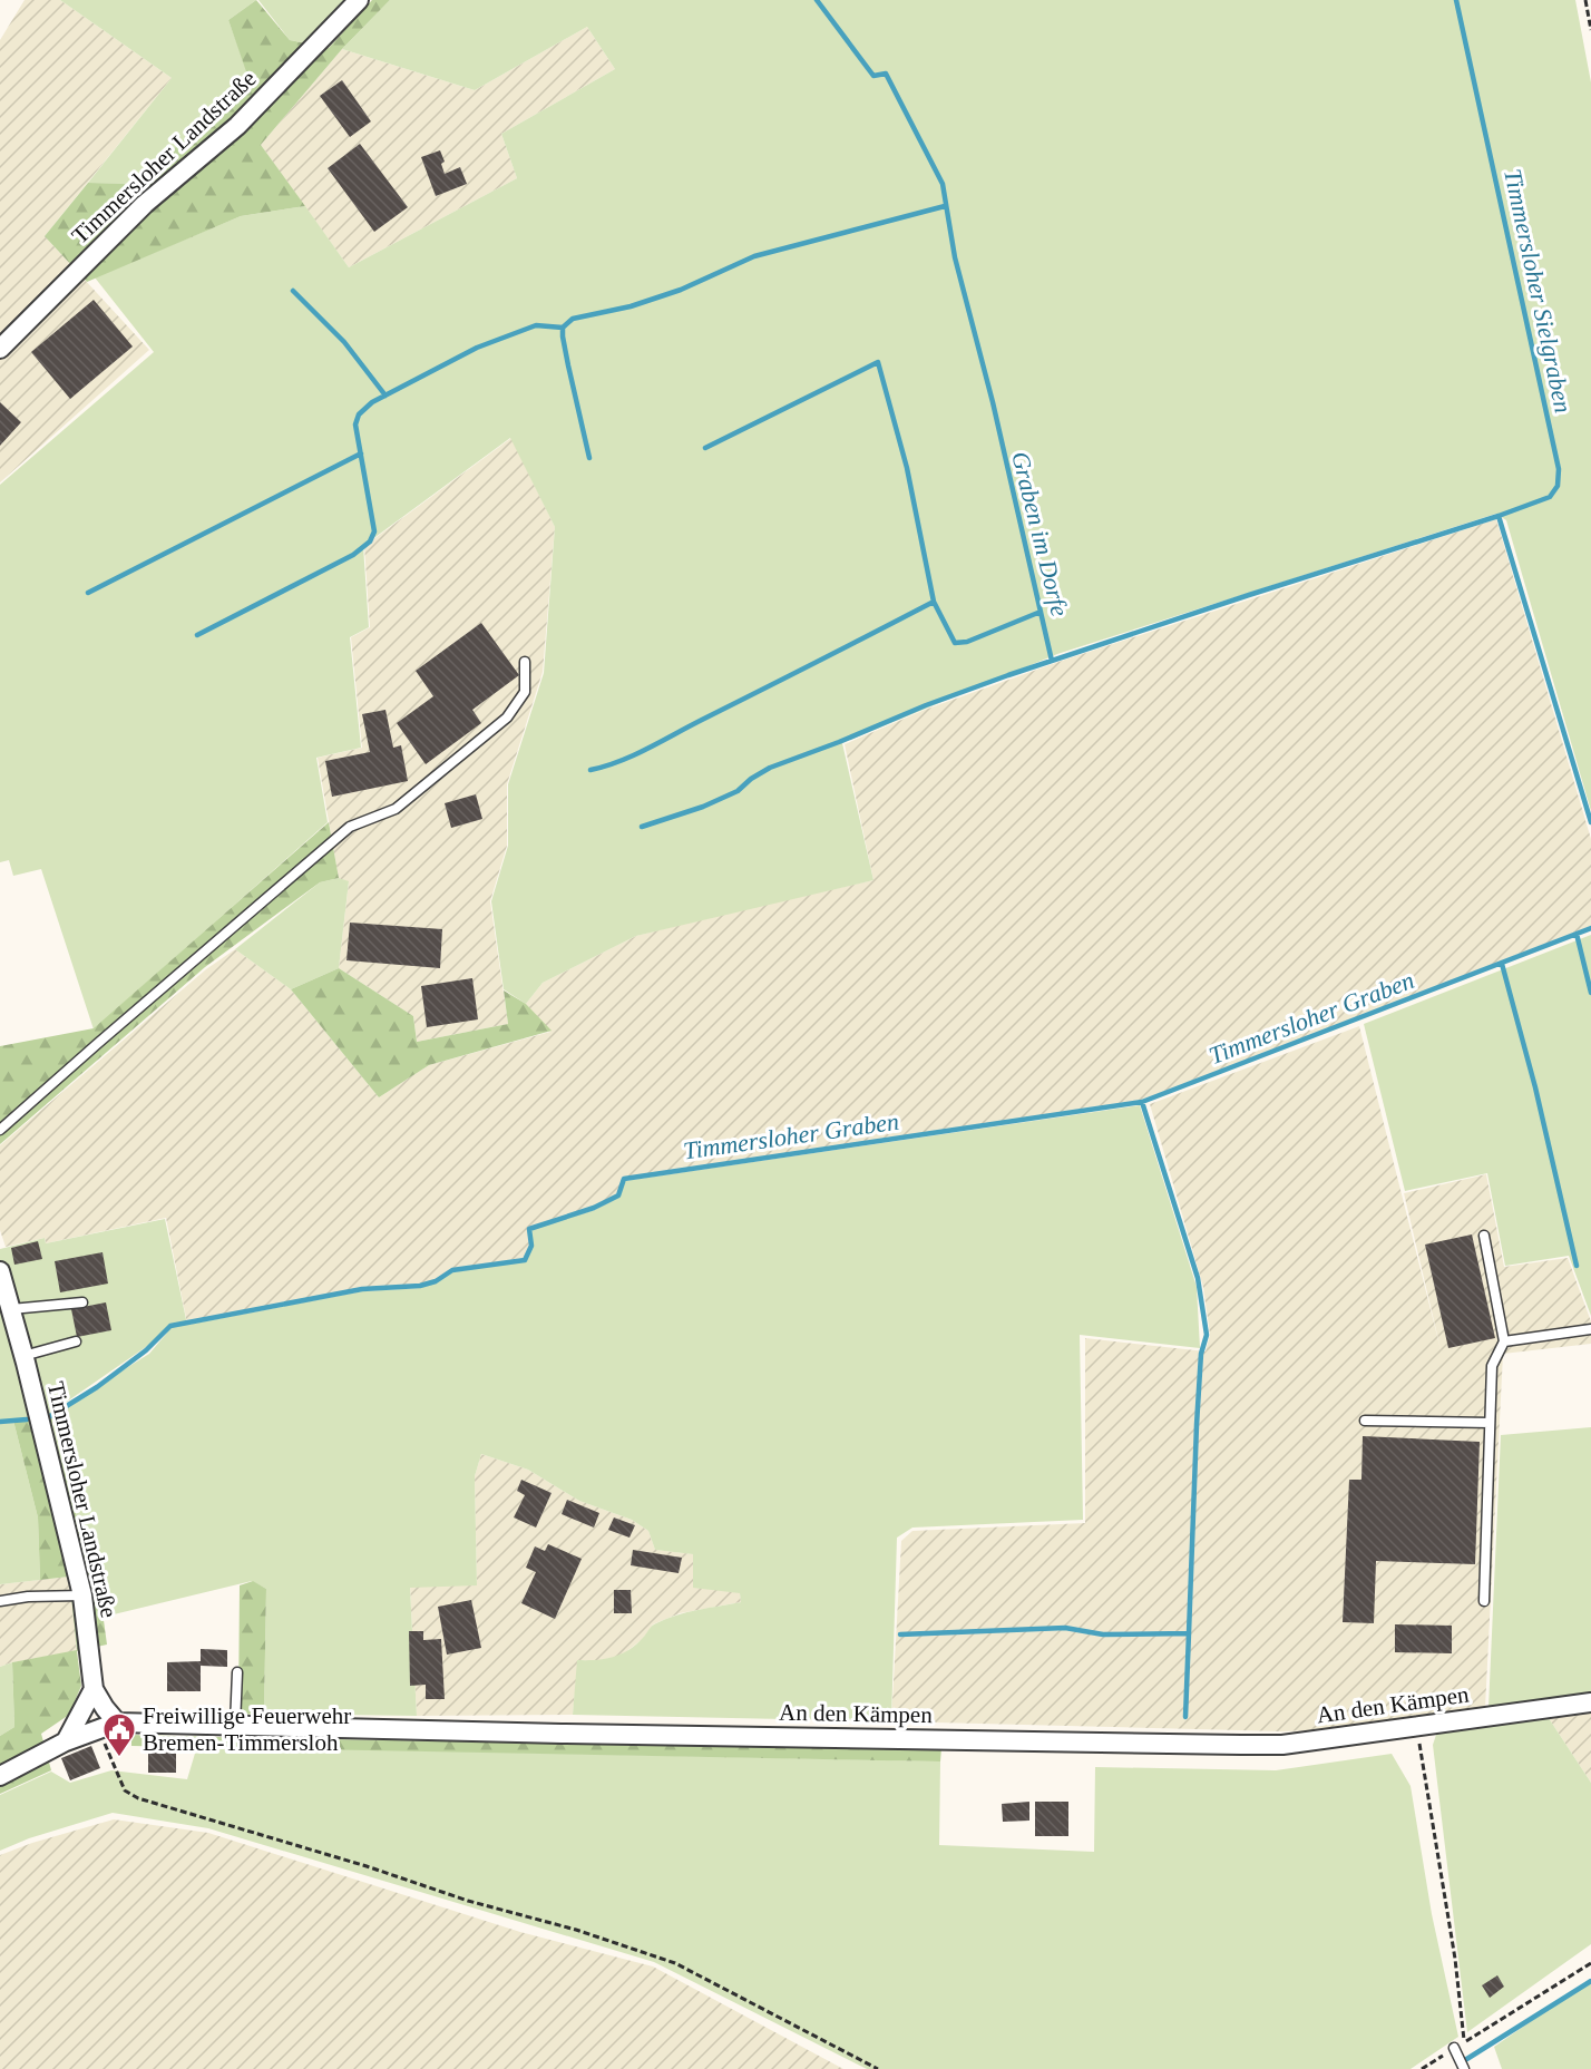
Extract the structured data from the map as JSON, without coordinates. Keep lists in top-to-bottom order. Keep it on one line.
{"streets":{"street":["Timmersloher Landstraße","An den Kämpen"]},"water":["Timmersloher Sielgraben","Graben im Dorfe","Timmersloher Graben"],"places":{"public building":["Freiwillige Feuerwehr Bremen-Timmersloh"]}}
